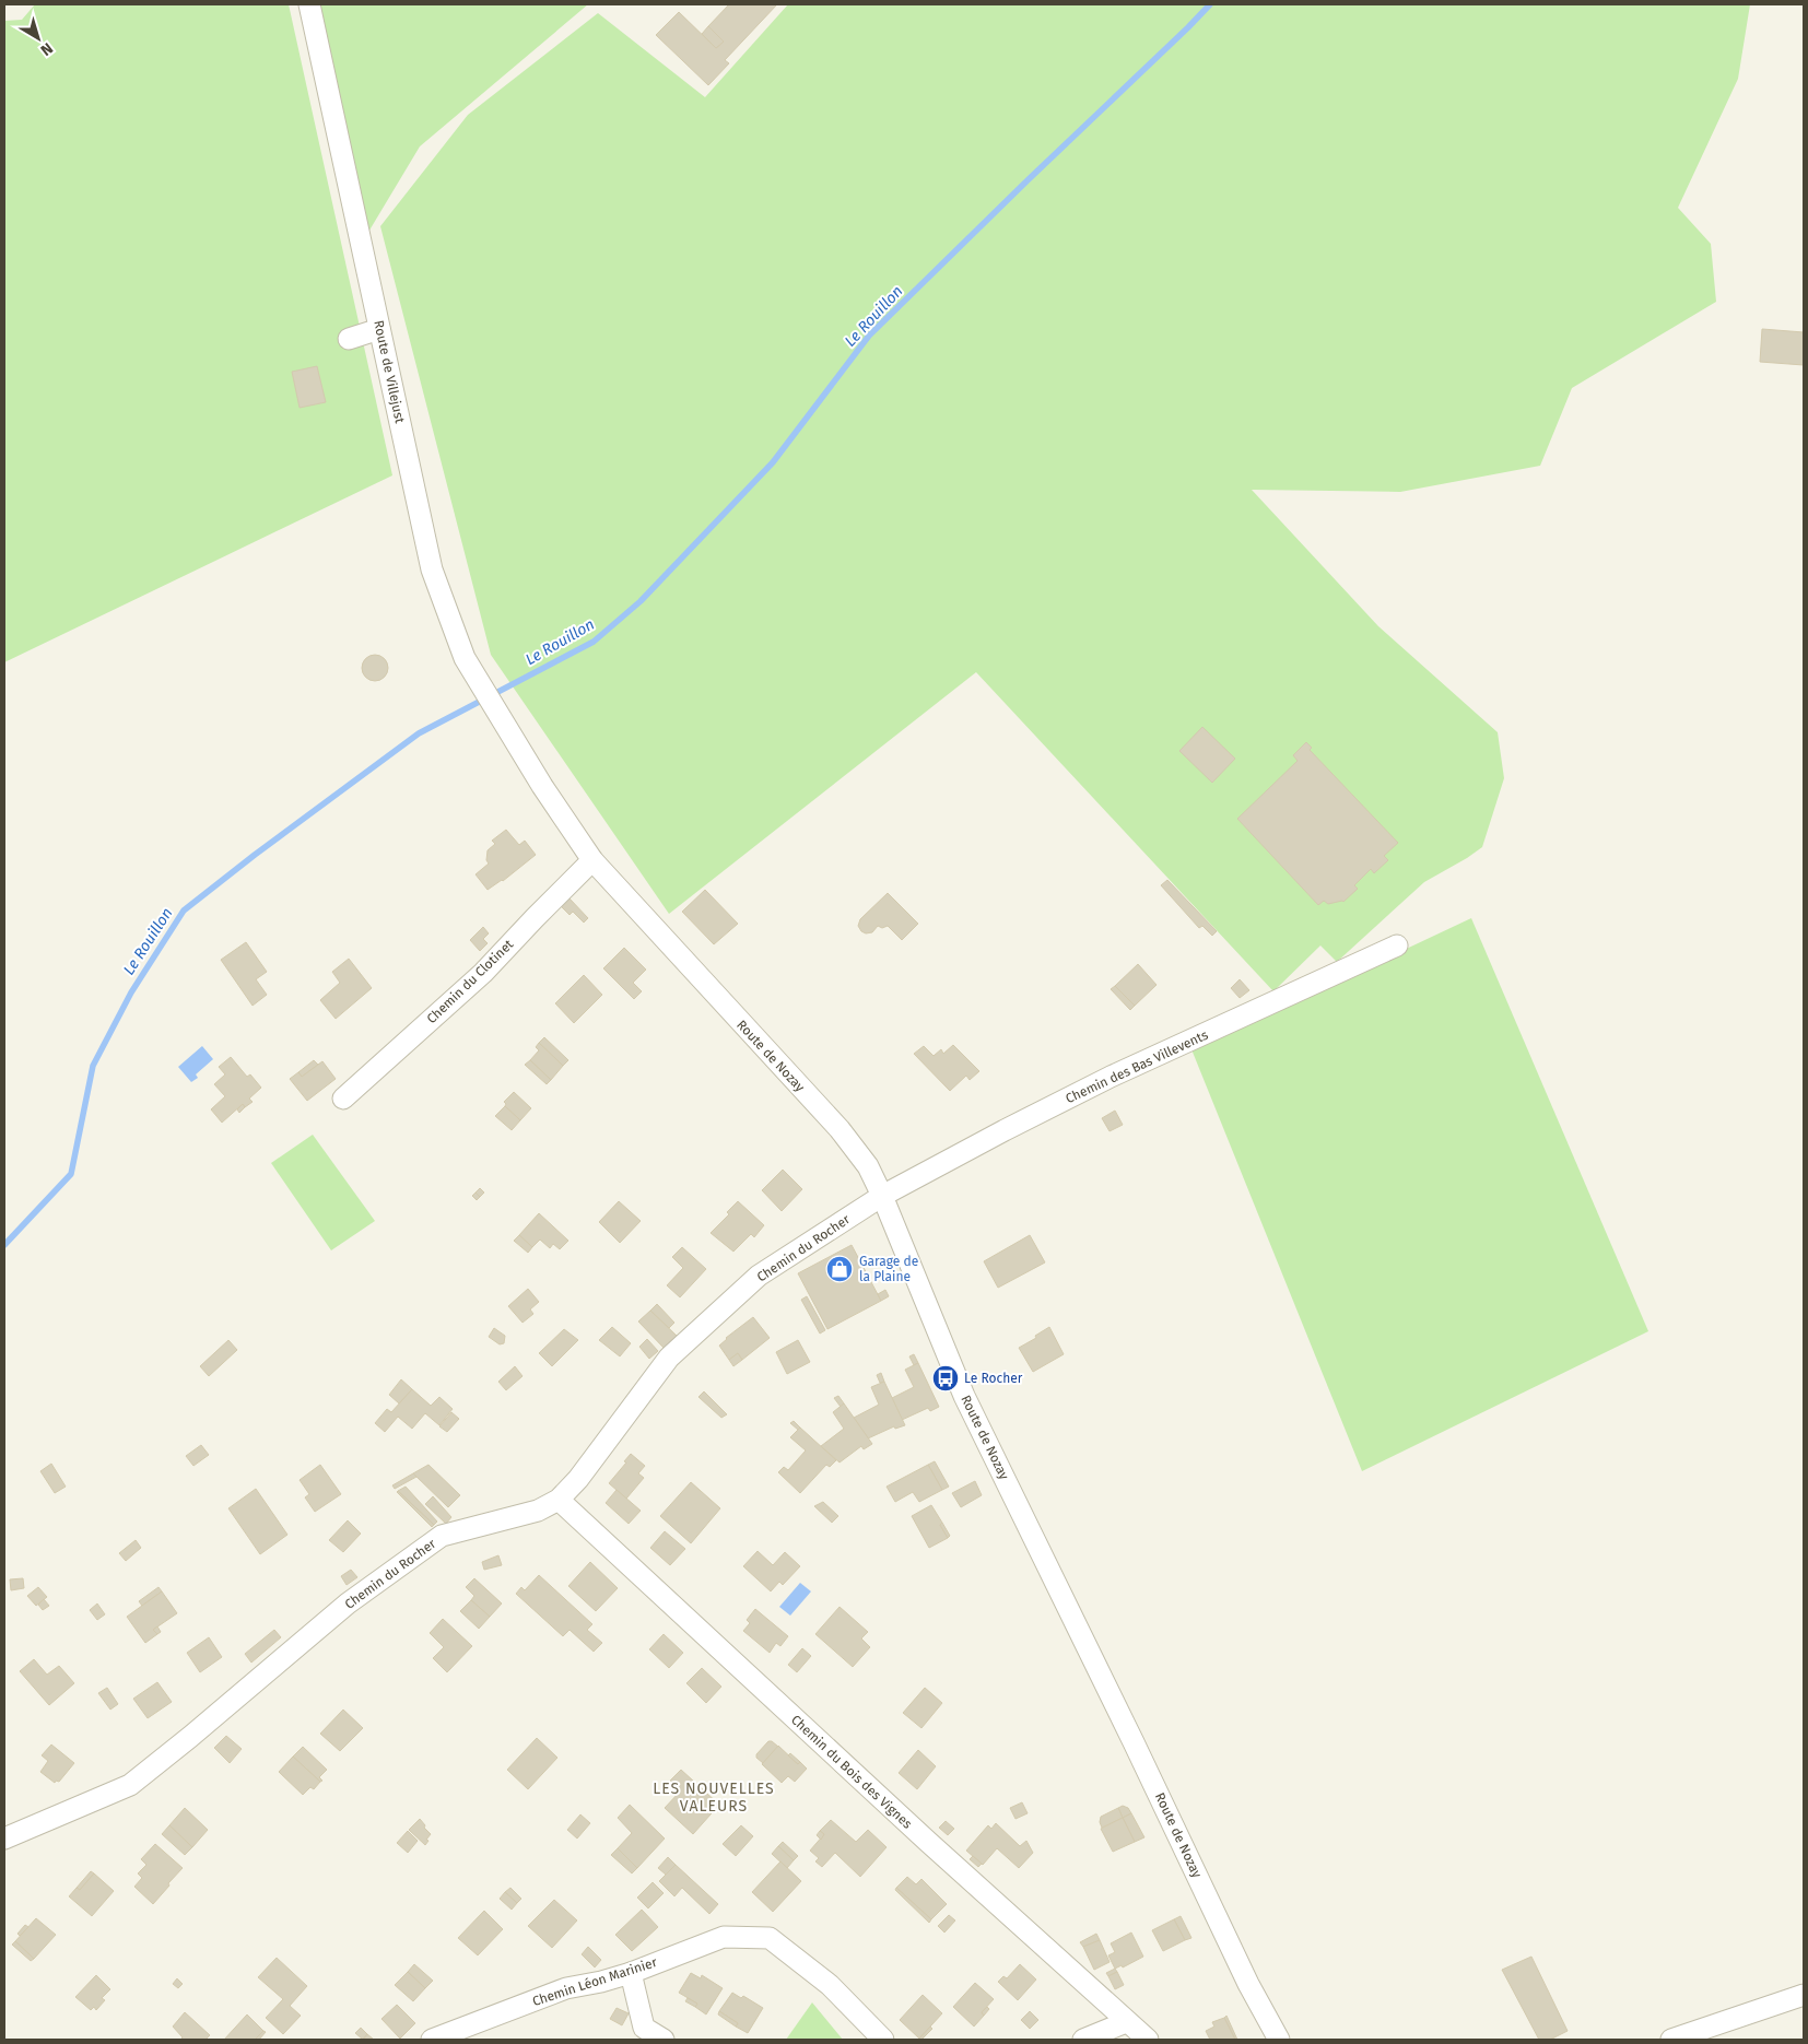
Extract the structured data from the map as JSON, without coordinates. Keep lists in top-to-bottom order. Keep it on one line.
{"streets":{"street":["Route de Villejust","Chemin du Clotinet","Route de Nozay","Chemin des Bas Villevents","Chemin du Rocher","Chemin du Bois des Vignes","Chemin Léon Marinier"]},"crossings":[["Route de Villejust","Route de Nozay"],["Chemin du Clotinet","Route de Nozay"],["Route de Nozay","Chemin des Bas Villevents"],["Route de Nozay","Chemin du Rocher"],["Chemin des Bas Villevents","Chemin du Rocher"],["Chemin du Rocher","Chemin du Bois des Vignes"]],"districts":["LES NOUVELLES VALEURS"],"water":["Le Rouillon"],"places":{"shop":["Garage de la Plaine"],"bus stop":["Le Rocher"]},"north":"bottom right"}
